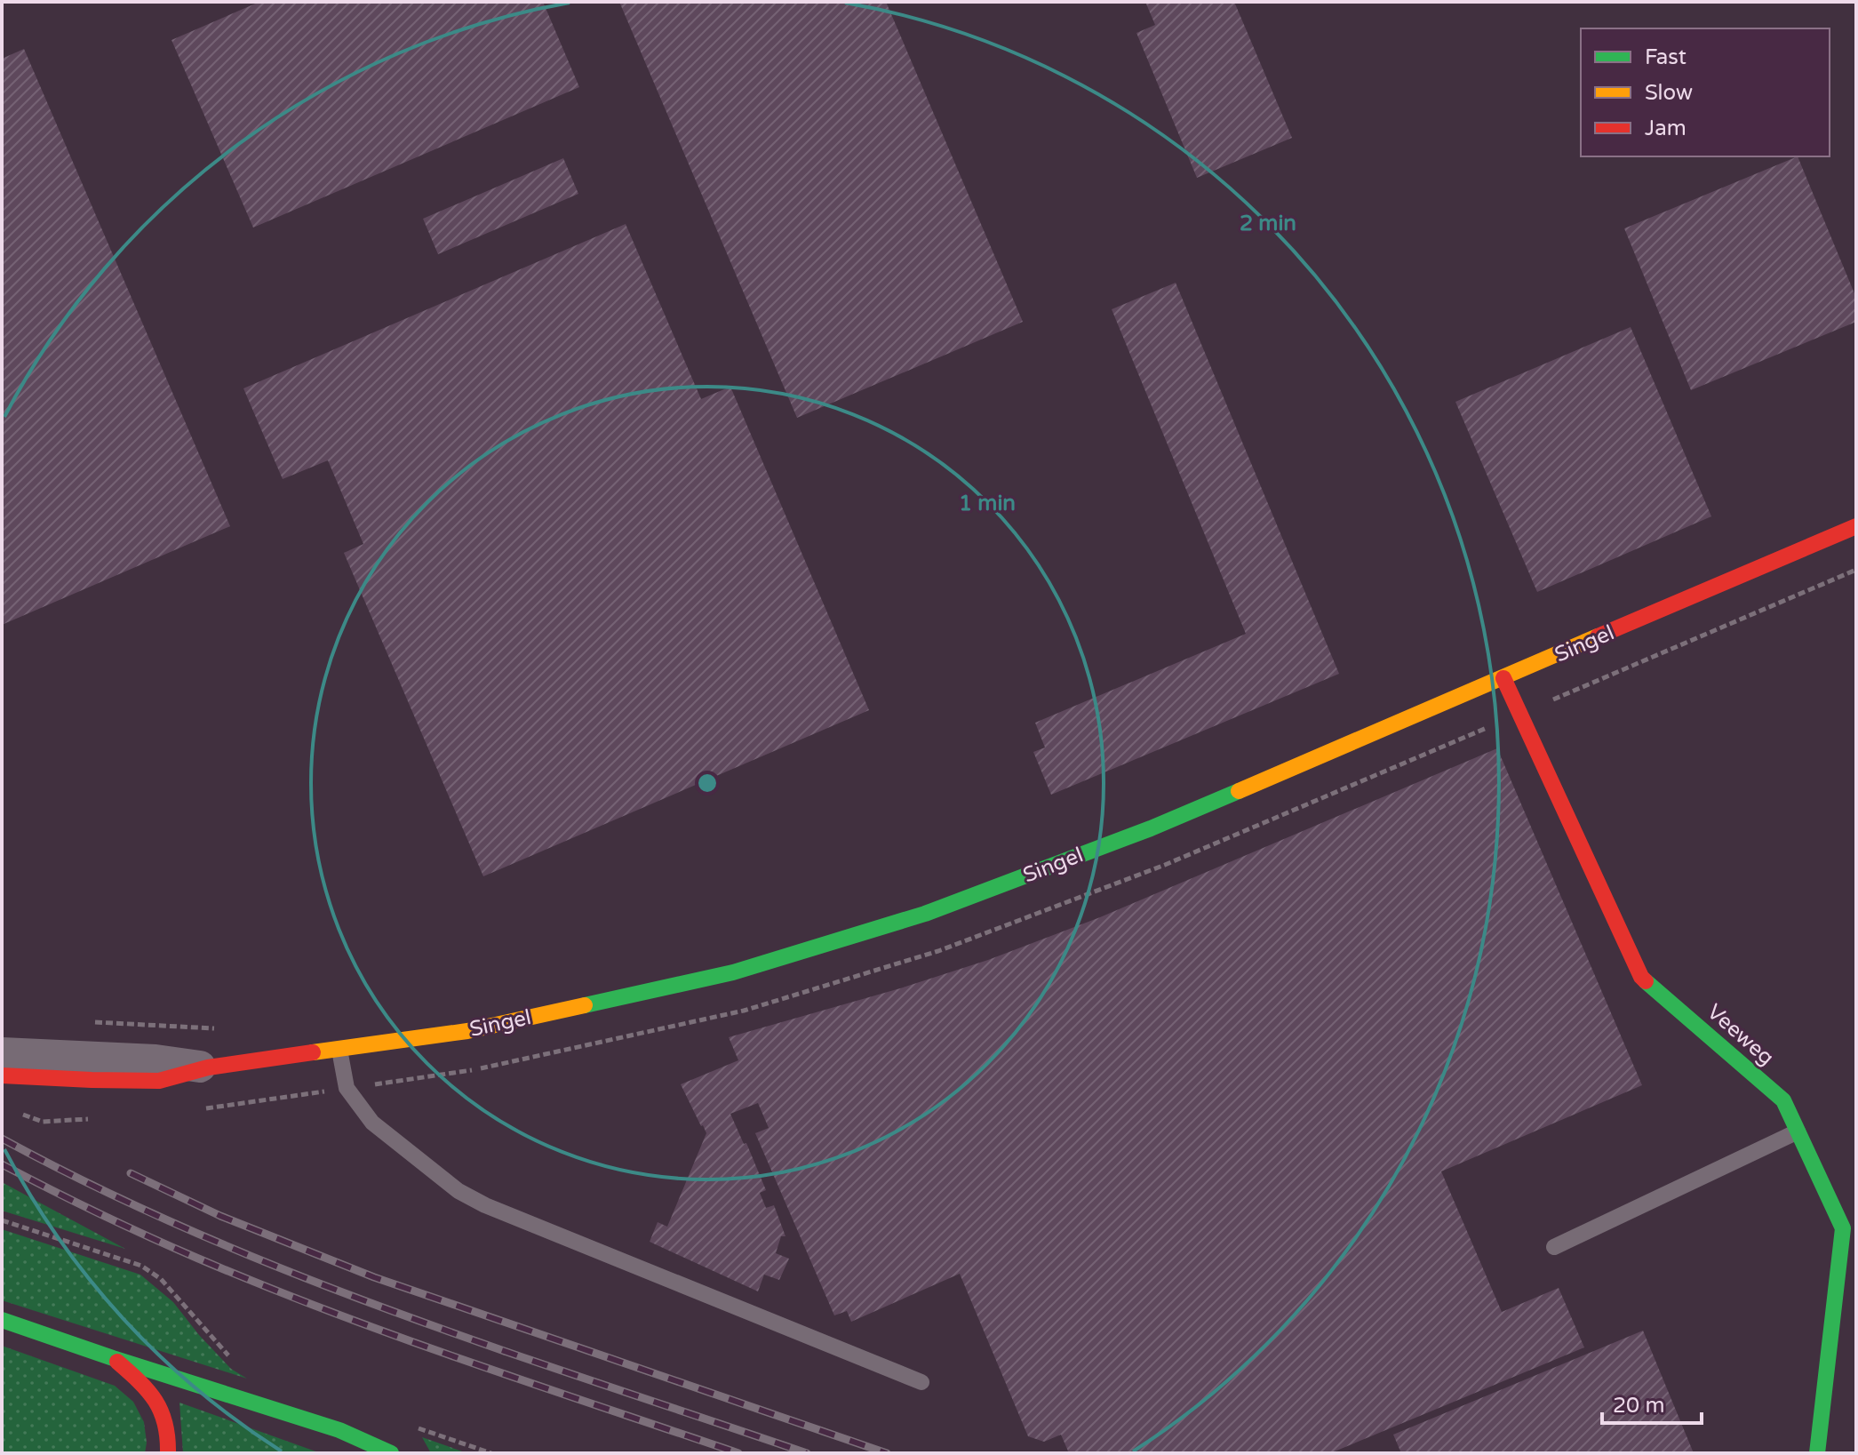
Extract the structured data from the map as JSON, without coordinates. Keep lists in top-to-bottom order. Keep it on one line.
{"streets":{"main road":["Singel","Veeweg"]},"crossings":[["Singel","Veeweg"]],"legend":["Fast","Slow","Jam"],"scale_bar":"20 m","rings":["2 min","1 min"]}
